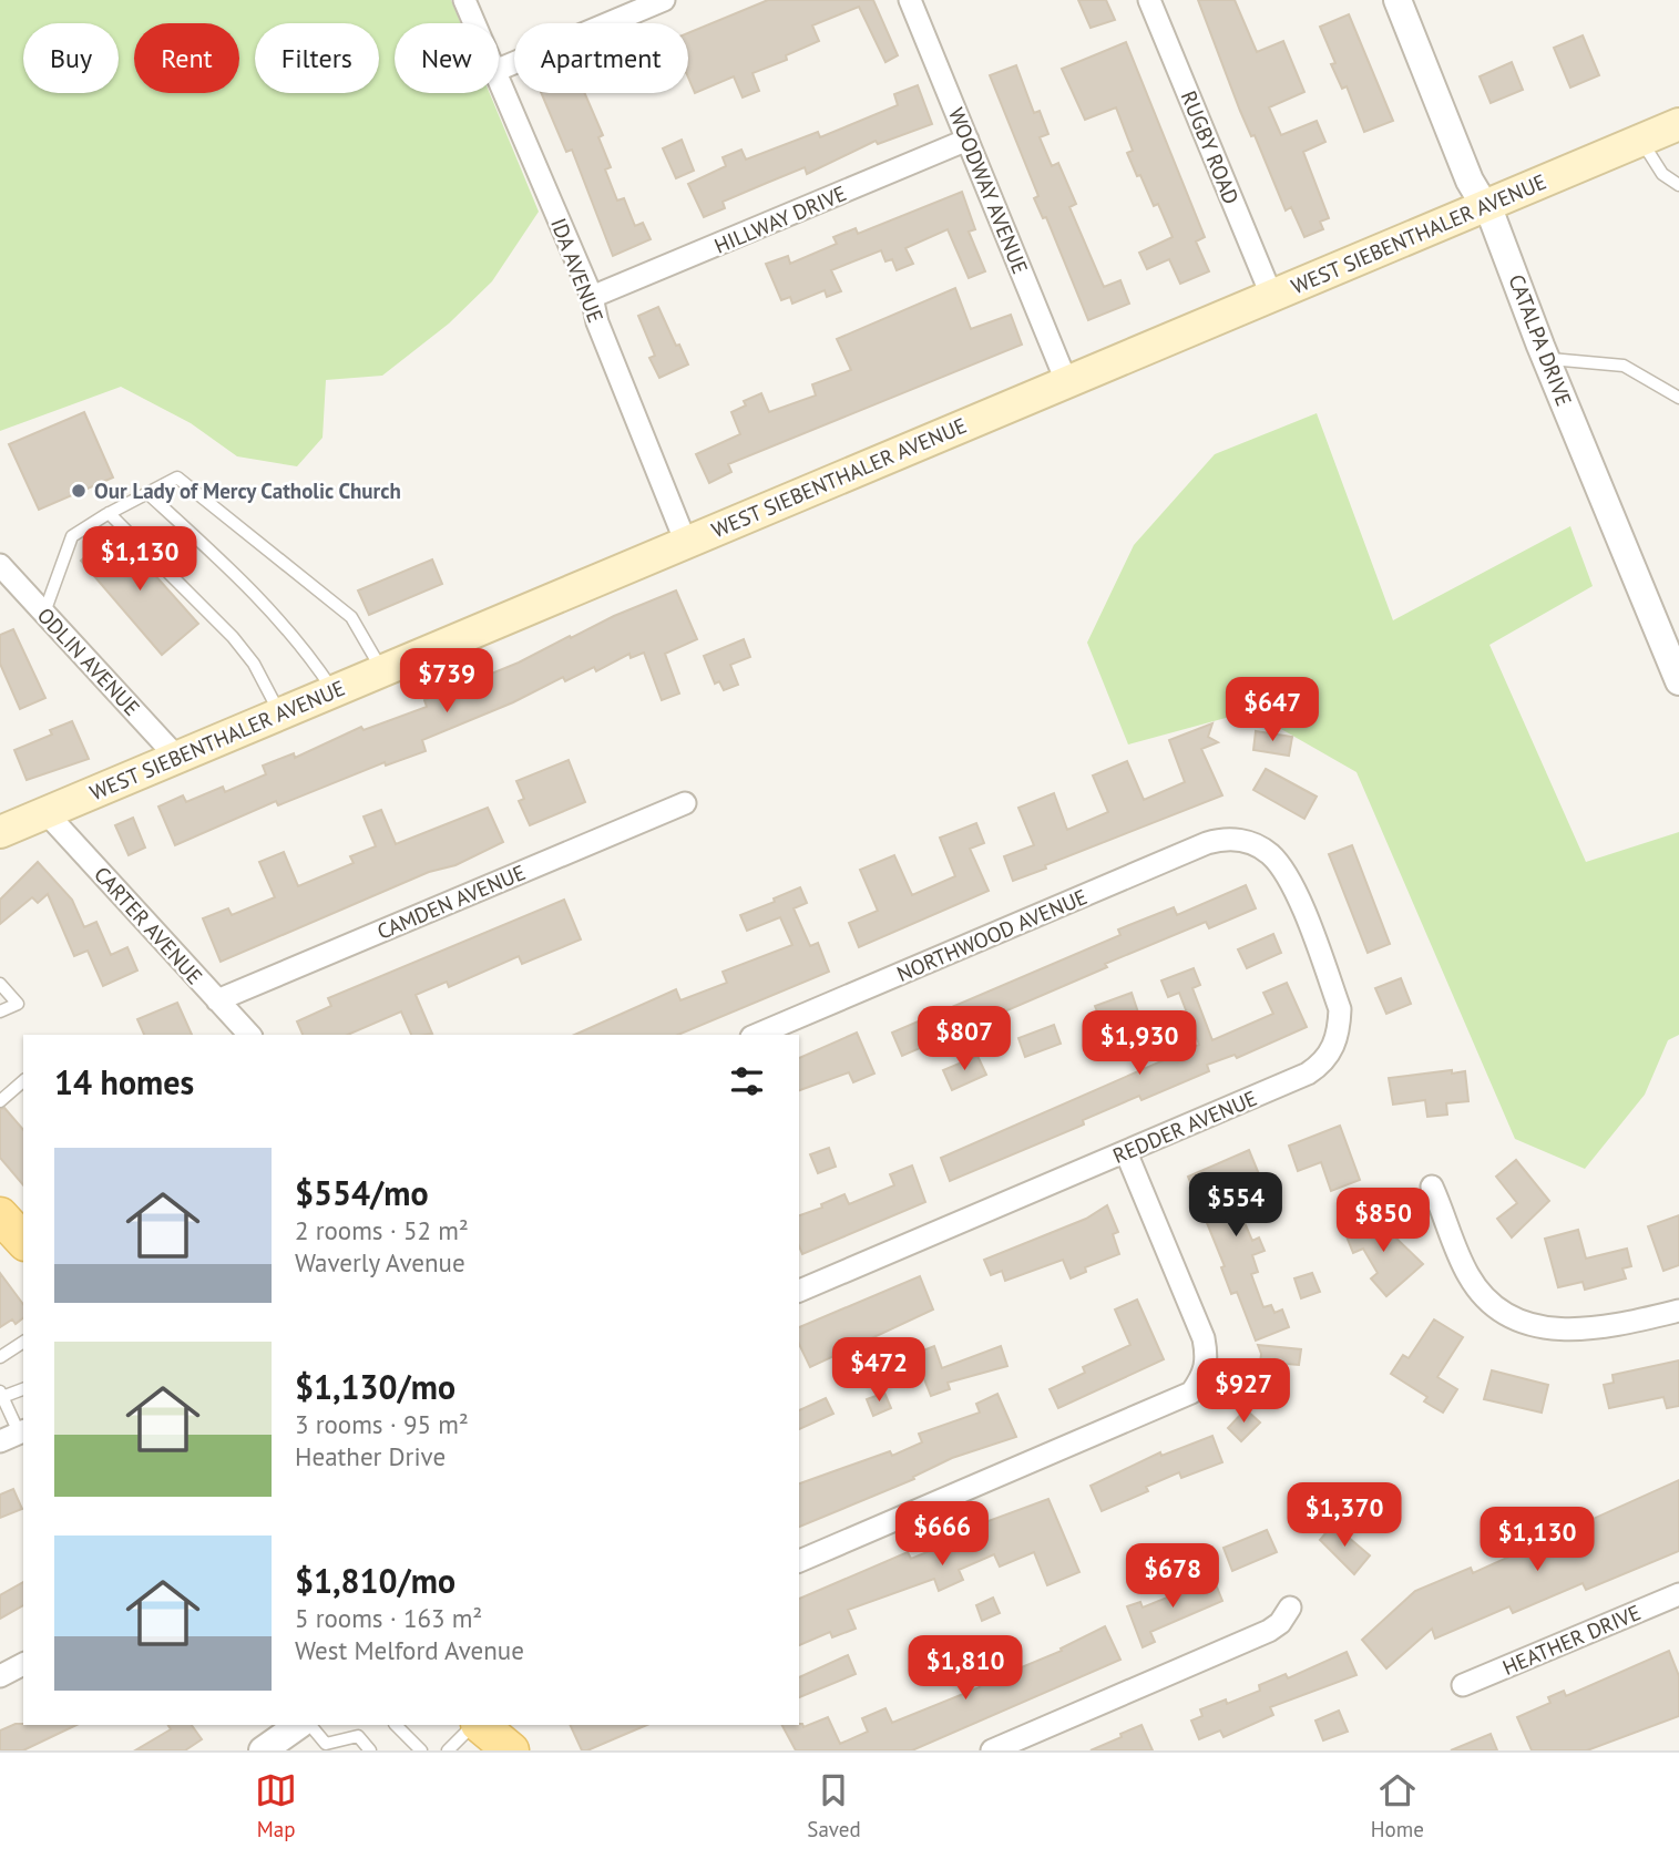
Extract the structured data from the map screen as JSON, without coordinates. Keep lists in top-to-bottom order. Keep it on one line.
{"streets":{"main road":["WEST SIEBENTHALER AVENUE"],"street":["RUGBY ROAD","WOODWAY AVENUE","HILLWAY DRIVE","IDA AVENUE","CATALPA DRIVE","ODLIN AVENUE","CAMDEN AVENUE","CARTER AVENUE","NORTHWOOD AVENUE","REDDER AVENUE","HEATHER DRIVE"]},"crossings":[["RUGBY ROAD","WEST SIEBENTHALER AVENUE"],["WOODWAY AVENUE","HILLWAY DRIVE"],["WOODWAY AVENUE","WEST SIEBENTHALER AVENUE"],["HILLWAY DRIVE","IDA AVENUE"],["WEST SIEBENTHALER AVENUE","IDA AVENUE"],["WEST SIEBENTHALER AVENUE","CATALPA DRIVE"],["WEST SIEBENTHALER AVENUE","ODLIN AVENUE"],["WEST SIEBENTHALER AVENUE","CARTER AVENUE"],["CAMDEN AVENUE","CARTER AVENUE"],["NORTHWOOD AVENUE","REDDER AVENUE"]],"places":["Our Lady of Mercy Catholic Church"],"page":{"chip":["Buy","Rent","Filters","New","Apartment"],"price":["$1,130","$739","$647","$807","$1,930","$554","$850","$472","$927","$1,370","$666","$1,130","$678","$1,810"],"heading":"14 homes","list":[{"name":"$554/mo","note":"2 rooms · 52 m² · Waverly Avenue"},{"name":"$1,130/mo","note":"3 rooms · 95 m² · Heather Drive"},{"name":"$1,810/mo","note":"5 rooms · 163 m² · West Melford Avenue"}],"tabs":["Map","Saved","Home"]}}
